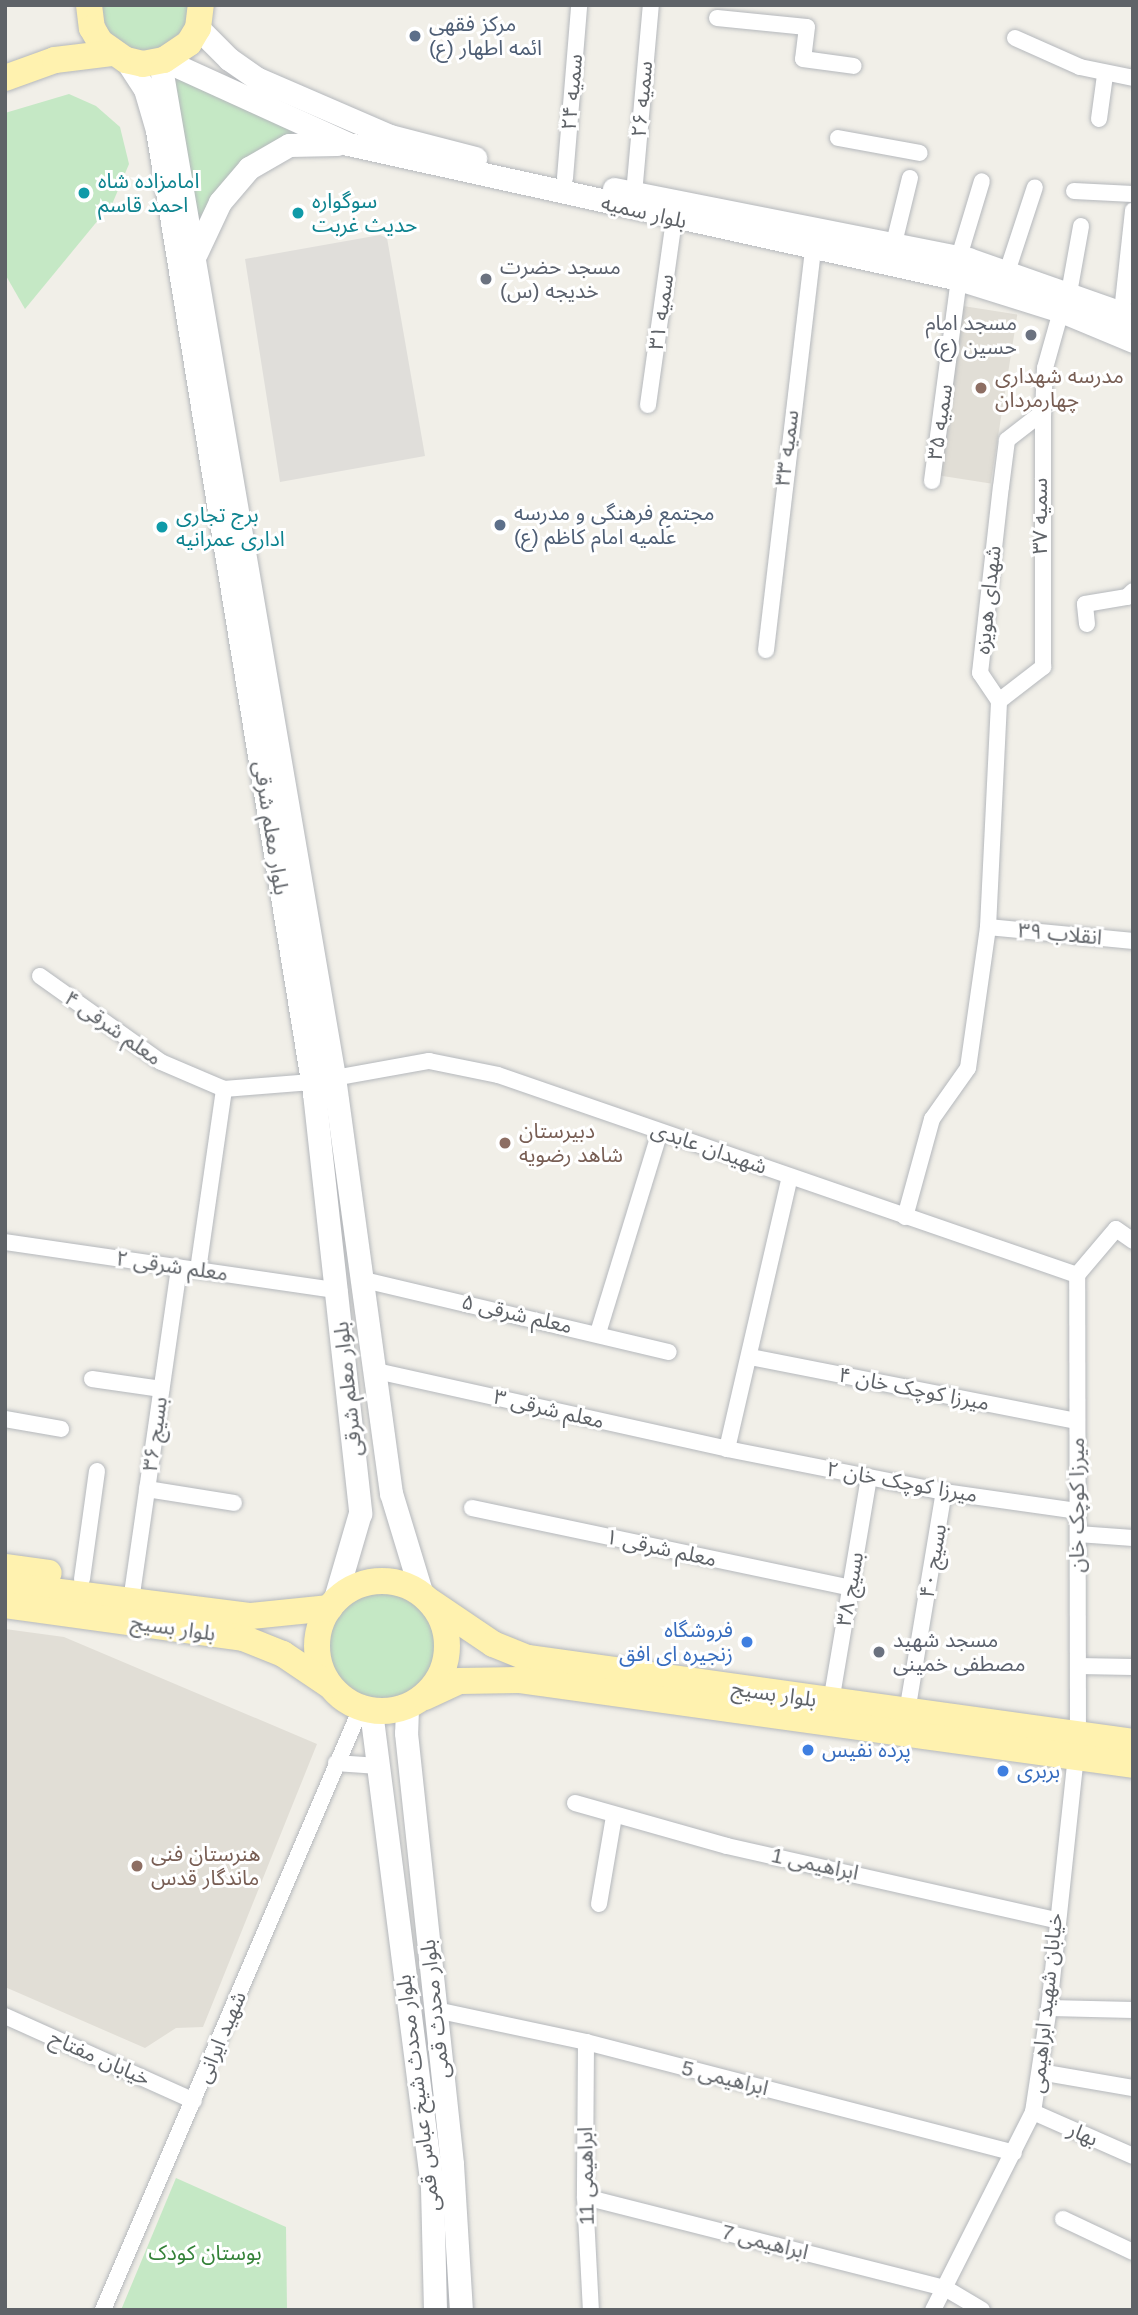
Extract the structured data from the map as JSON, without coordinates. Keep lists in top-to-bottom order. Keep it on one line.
{"streets":{"main road":["بلوار سمیه","بلوار معلم شرقی","بلوار بسیج","بلوار محدث قمی","بلوار محدث شیخ عباس قمی"],"street":["سمیه ۲۴","سمیه ۲۶","سمیه ۳۱","سمیه ۳۵","سمیه ۳۳","سمیه ۳۷","شهدای هویزه","انقلاب ۳۹","معلم شرقی ۴","شهیدان عابدی","معلم شرقی ۲","معلم شرقی ۵","میرزا کوچک خان ۴","معلم شرقی ۳","بسیج ۳۶","میرزا کوچک خان ۲","میرزا کوچک خان","معلم شرقی ۱","بسیج ۴۰","بسیج ۳۸","ابراهیمی 1","خیابان شهید ابراهیمی","شهید ایرانی","خیابان مفتاح","ابراهیمی 5","بهار","ابراهیمی 11","ابراهیمی 7"]},"crossings":[["سمیه ۲۴","بلوار سمیه"],["سمیه ۲۶","بلوار سمیه"],["بلوار سمیه","سمیه ۳۱"],["بلوار سمیه","سمیه ۳۵"],["بلوار سمیه","سمیه ۳۳"],["بلوار سمیه","سمیه ۳۷"],["بلوار سمیه","بلوار معلم شرقی"],["سمیه ۳۷","شهدای هویزه"],["بلوار معلم شرقی","معلم شرقی ۴"],["بلوار معلم شرقی","شهیدان عابدی"],["بلوار معلم شرقی","معلم شرقی ۲"],["بلوار معلم شرقی","معلم شرقی ۵"],["بلوار معلم شرقی","معلم شرقی ۳"],["بلوار معلم شرقی","بلوار بسیج"],["بلوار معلم شرقی","بلوار محدث قمی"],["بلوار معلم شرقی","شهید ایرانی"],["بلوار معلم شرقی","بلوار محدث شیخ عباس قمی"],["معلم شرقی ۴","شهیدان عابدی"],["شهیدان عابدی","میرزا کوچک خان"],["معلم شرقی ۲","بسیج ۳۶"],["میرزا کوچک خان ۴","میرزا کوچک خان"],["معلم شرقی ۳","میرزا کوچک خان ۲"],["بسیج ۳۶","بلوار بسیج"],["میرزا کوچک خان ۲","میرزا کوچک خان"],["میرزا کوچک خان ۲","بسیج ۴۰"],["میرزا کوچک خان ۲","بسیج ۳۸"],["میرزا کوچک خان","بلوار بسیج"],["میرزا کوچک خان","خیابان شهید ابراهیمی"],["معلم شرقی ۱","بسیج ۳۸"],["بسیج ۴۰","بلوار بسیج"],["بسیج ۳۸","بلوار بسیج"],["بلوار بسیج","خیابان شهید ابراهیمی"],["بلوار بسیج","بلوار محدث قمی"],["بلوار بسیج","شهید ایرانی"],["بلوار بسیج","بلوار محدث شیخ عباس قمی"],["ابراهیمی 1","خیابان شهید ابراهیمی"],["خیابان شهید ابراهیمی","ابراهیمی 5"],["خیابان شهید ابراهیمی","بهار"],["خیابان شهید ابراهیمی","ابراهیمی 7"],["بلوار محدث قمی","شهید ایرانی"],["بلوار محدث قمی","ابراهیمی 5"],["بلوار محدث قمی","بلوار محدث شیخ عباس قمی"],["شهید ایرانی","خیابان مفتاح"],["شهید ایرانی","بلوار محدث شیخ عباس قمی"],["ابراهیمی 5","ابراهیمی 11"],["ابراهیمی 11","ابراهیمی 7"]],"parks":["بوستان کودک"],"places":["مرکز فقهی ائمه اطهار (ع)","امامزاده شاه احمد قاسم","سوگواره حدیث غربت","مسجد حضرت خدیجه (س)","مسجد امام حسین (ع)","مدرسه شهداری چهارمردان","مجتمع فرهنگی و مدرسه علمیه امام کاظم (ع)","برج تجاری اداری عمرانیه","دبیرستان شاهد رضویه","فروشگاه زنجیره ای افق","مسجد شهید مصطفی خمینی","پرده نفیس","بربری","هنرستان فنی ماندگار قدس"]}
